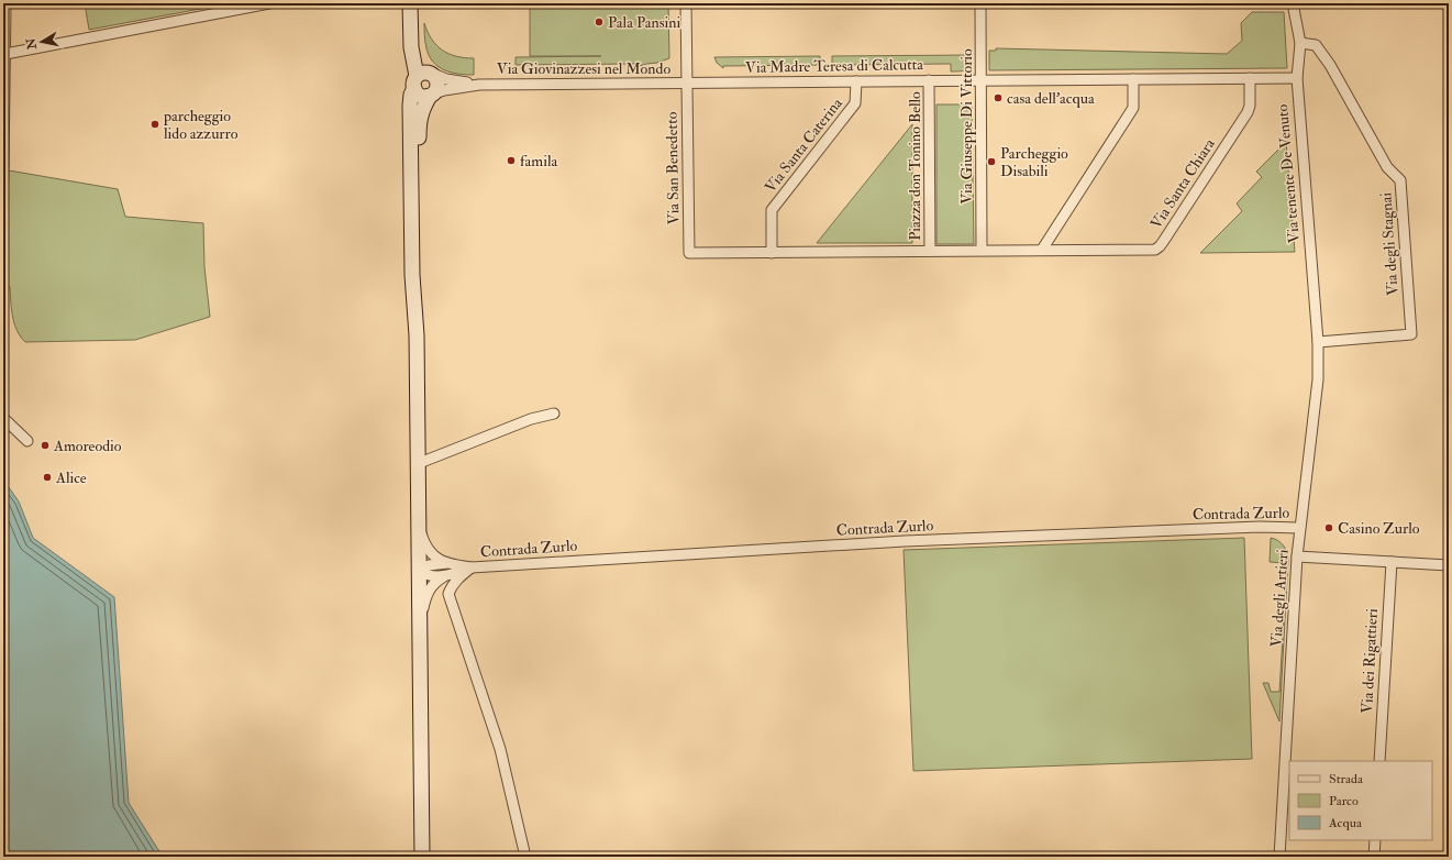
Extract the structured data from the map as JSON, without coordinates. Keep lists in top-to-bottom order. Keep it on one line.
{"streets":{"street":["Via Madre Teresa di Calcutta","Via Giovinazzesi nel Mondo","Via Giuseppe Di Vittorio","Via Santa Caterina","Piazza don Tonino Bello","Via San Benedetto","Via tenente De Venuto","Via Santa Chiara","Via degli Stagnai","Contrada Zurlo","Via degli Artieri","Via dei Rigattieri"]},"crossings":[["Via Madre Teresa di Calcutta","Via Giovinazzesi nel Mondo"],["Via Madre Teresa di Calcutta","Via Giuseppe Di Vittorio"],["Via Madre Teresa di Calcutta","Via Santa Caterina"],["Via Madre Teresa di Calcutta","Piazza don Tonino Bello"],["Via Madre Teresa di Calcutta","Via San Benedetto"],["Via Madre Teresa di Calcutta","Via tenente De Venuto"],["Via Madre Teresa di Calcutta","Via Santa Chiara"],["Via Giovinazzesi nel Mondo","Via San Benedetto"],["Via Santa Caterina","Via San Benedetto"],["Via tenente De Venuto","Via degli Stagnai"],["Via tenente De Venuto","Via degli Artieri"],["Via degli Stagnai","Via degli Artieri"],["Contrada Zurlo","Via degli Artieri"]],"places":["Pala Pansini","casa dell'acqua","parcheggio lido azzurro","famila","Parcheggio Disabili","Amoreodio","Alice","Casino Zurlo"],"legend":["Strada","Parco","Acqua"],"north":"left"}
